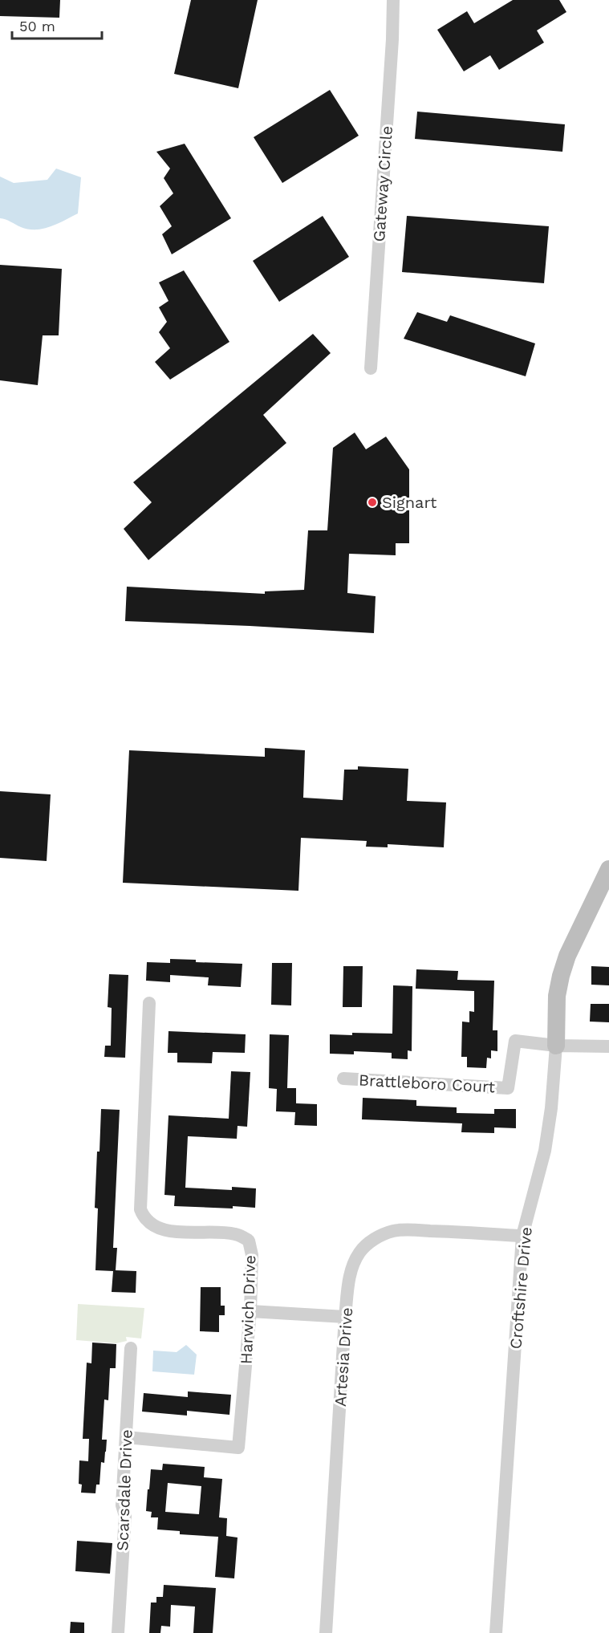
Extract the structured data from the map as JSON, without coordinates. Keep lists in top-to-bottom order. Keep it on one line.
{"streets":{"street":["Gateway Circle","Brattleboro Court","Croftshire Drive","Harwich Drive","Artesia Drive","Scarsdale Drive"]},"crossings":[["Brattleboro Court","Croftshire Drive"],["Croftshire Drive","Artesia Drive"],["Harwich Drive","Scarsdale Drive"]],"places":["Signart"],"scale_bar":"50 m"}
